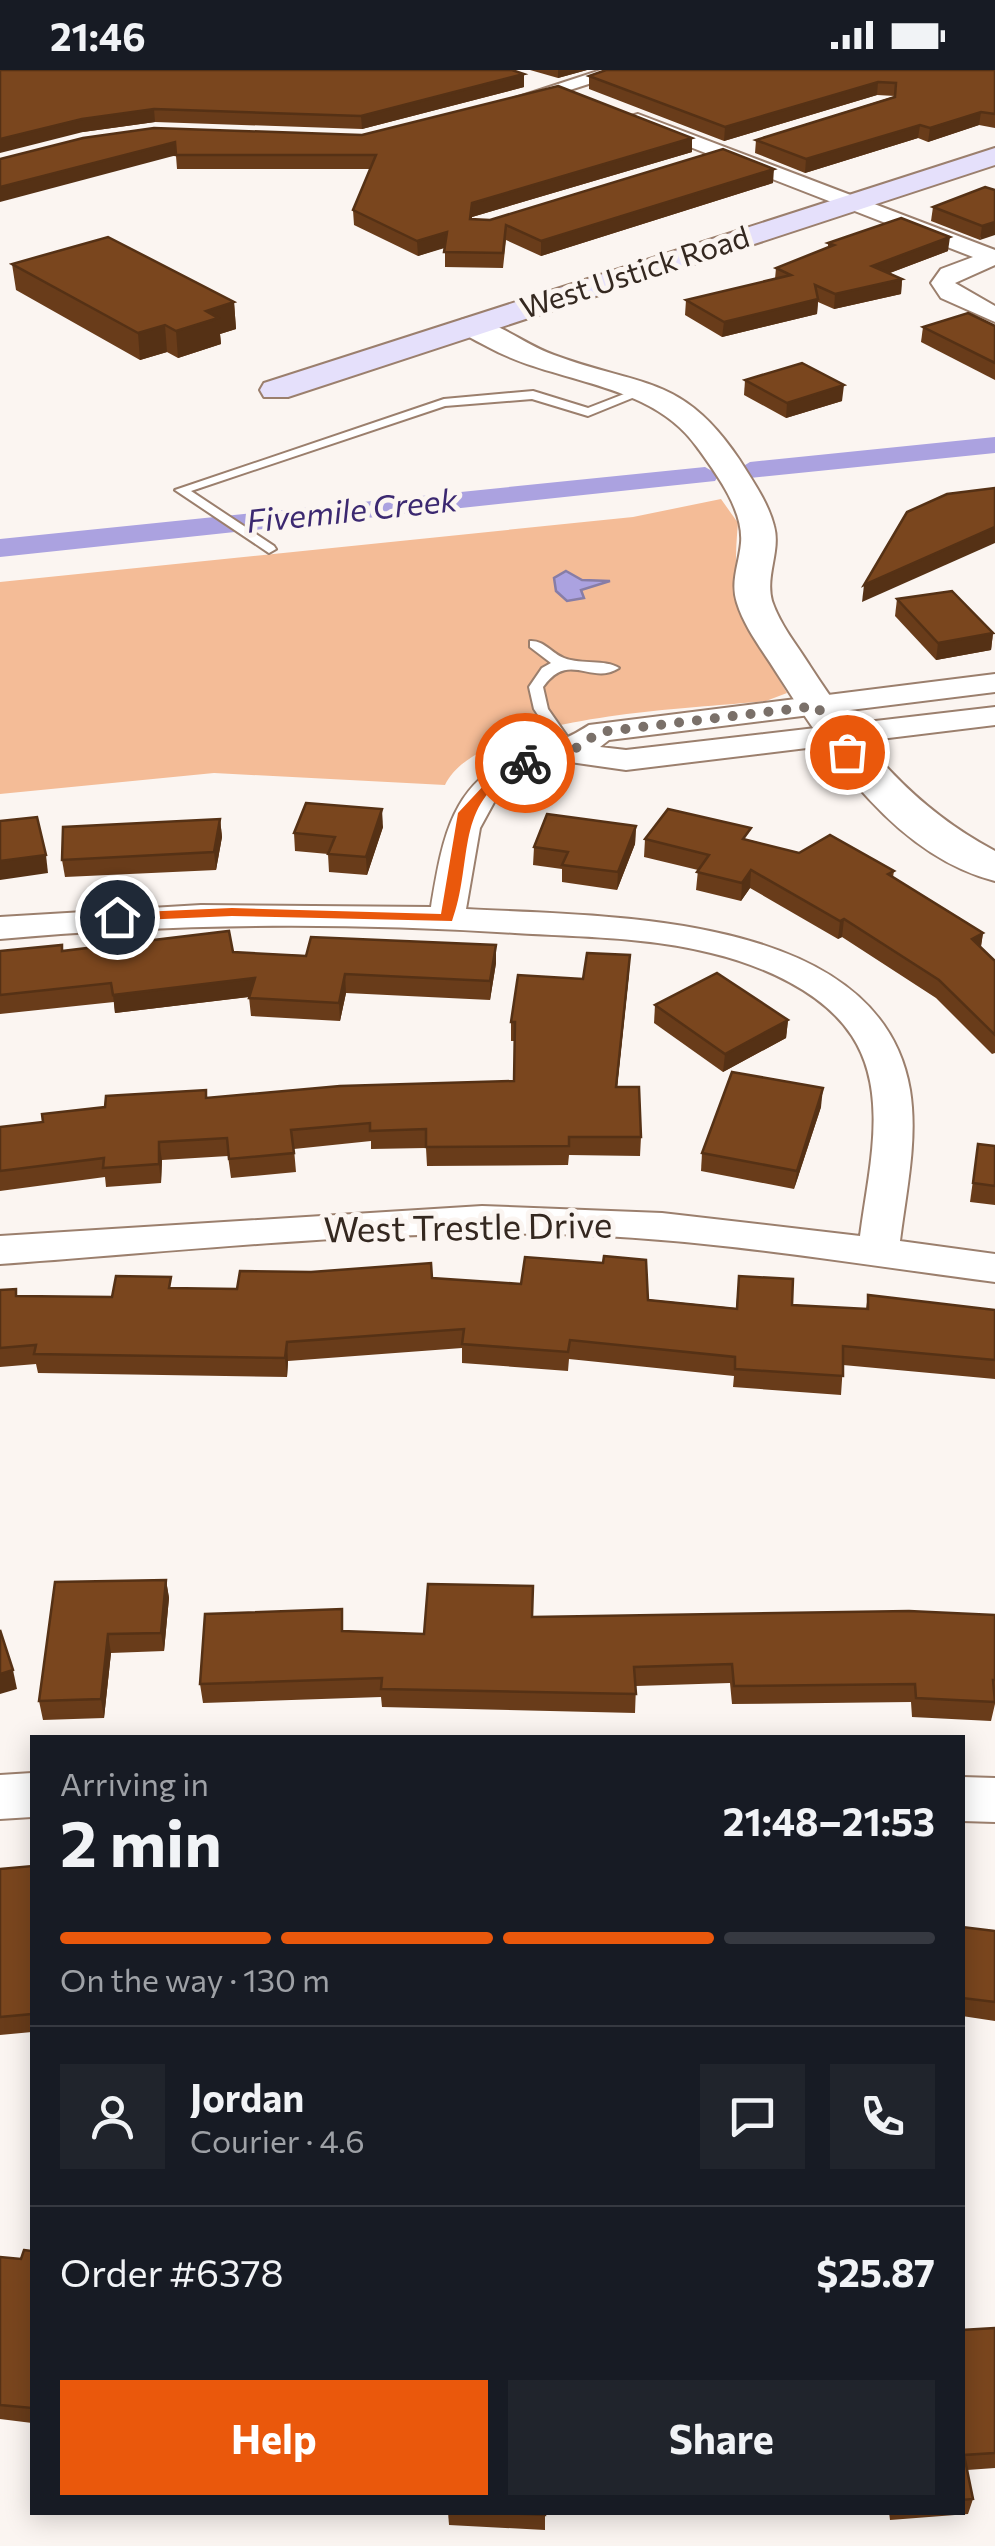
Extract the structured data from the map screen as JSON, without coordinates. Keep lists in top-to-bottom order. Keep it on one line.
{"streets":{"main road":["West Ustick Road"],"street":["West Trestle Drive"]},"water":["Fivemile Creek"],"page":{"status":"21:46","heading":["2 min","Arriving in","21:48–21:53"],"panel":["Jordan","Courier · 4.6","Order #6378","$25.87"],"bar":"On the way · 130 m","buttons":["Help","Share"]}}
